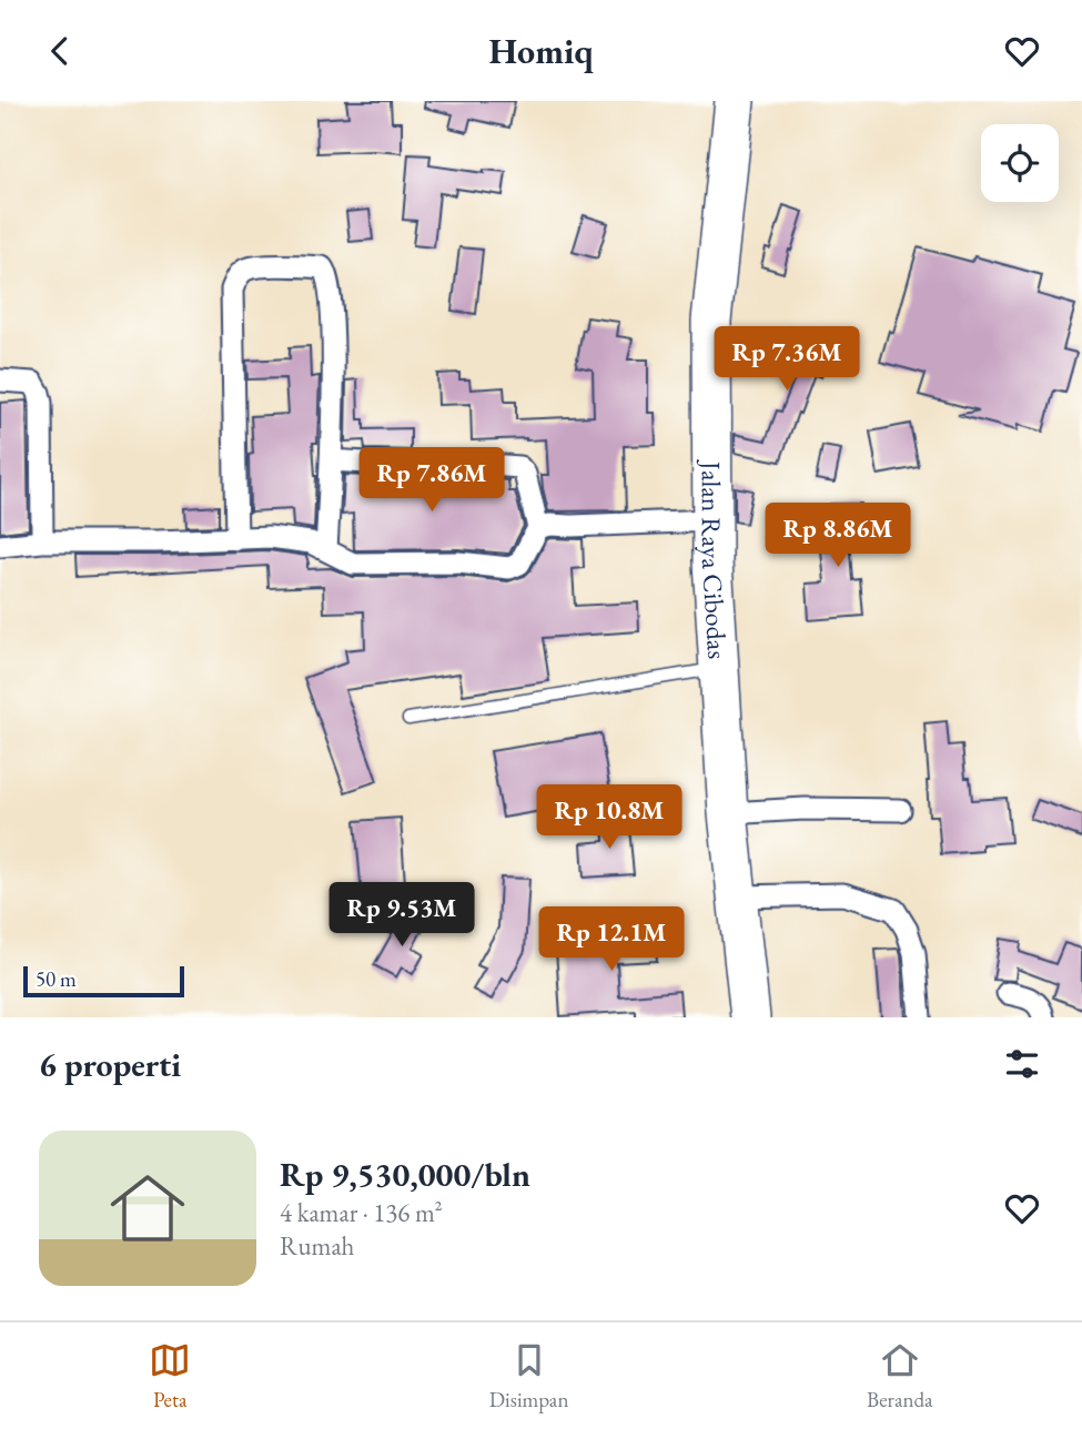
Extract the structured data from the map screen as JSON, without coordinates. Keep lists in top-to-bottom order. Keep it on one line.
{"streets":{"highway":["Jalan Raya Cibodas"]},"scale_bar":"50 m","page":{"header":"Homiq","price":["Rp 7.36M","Rp 7.86M","Rp 8.86M","Rp 10.8M","Rp 9.53M","Rp 12.1M"],"scale":"50 m","heading":"6 properti","list":[{"name":"Rp 9,530,000/bln","note":"4 kamar · 136 m² · Rumah"}],"tabs":["Peta","Disimpan","Beranda"]}}
